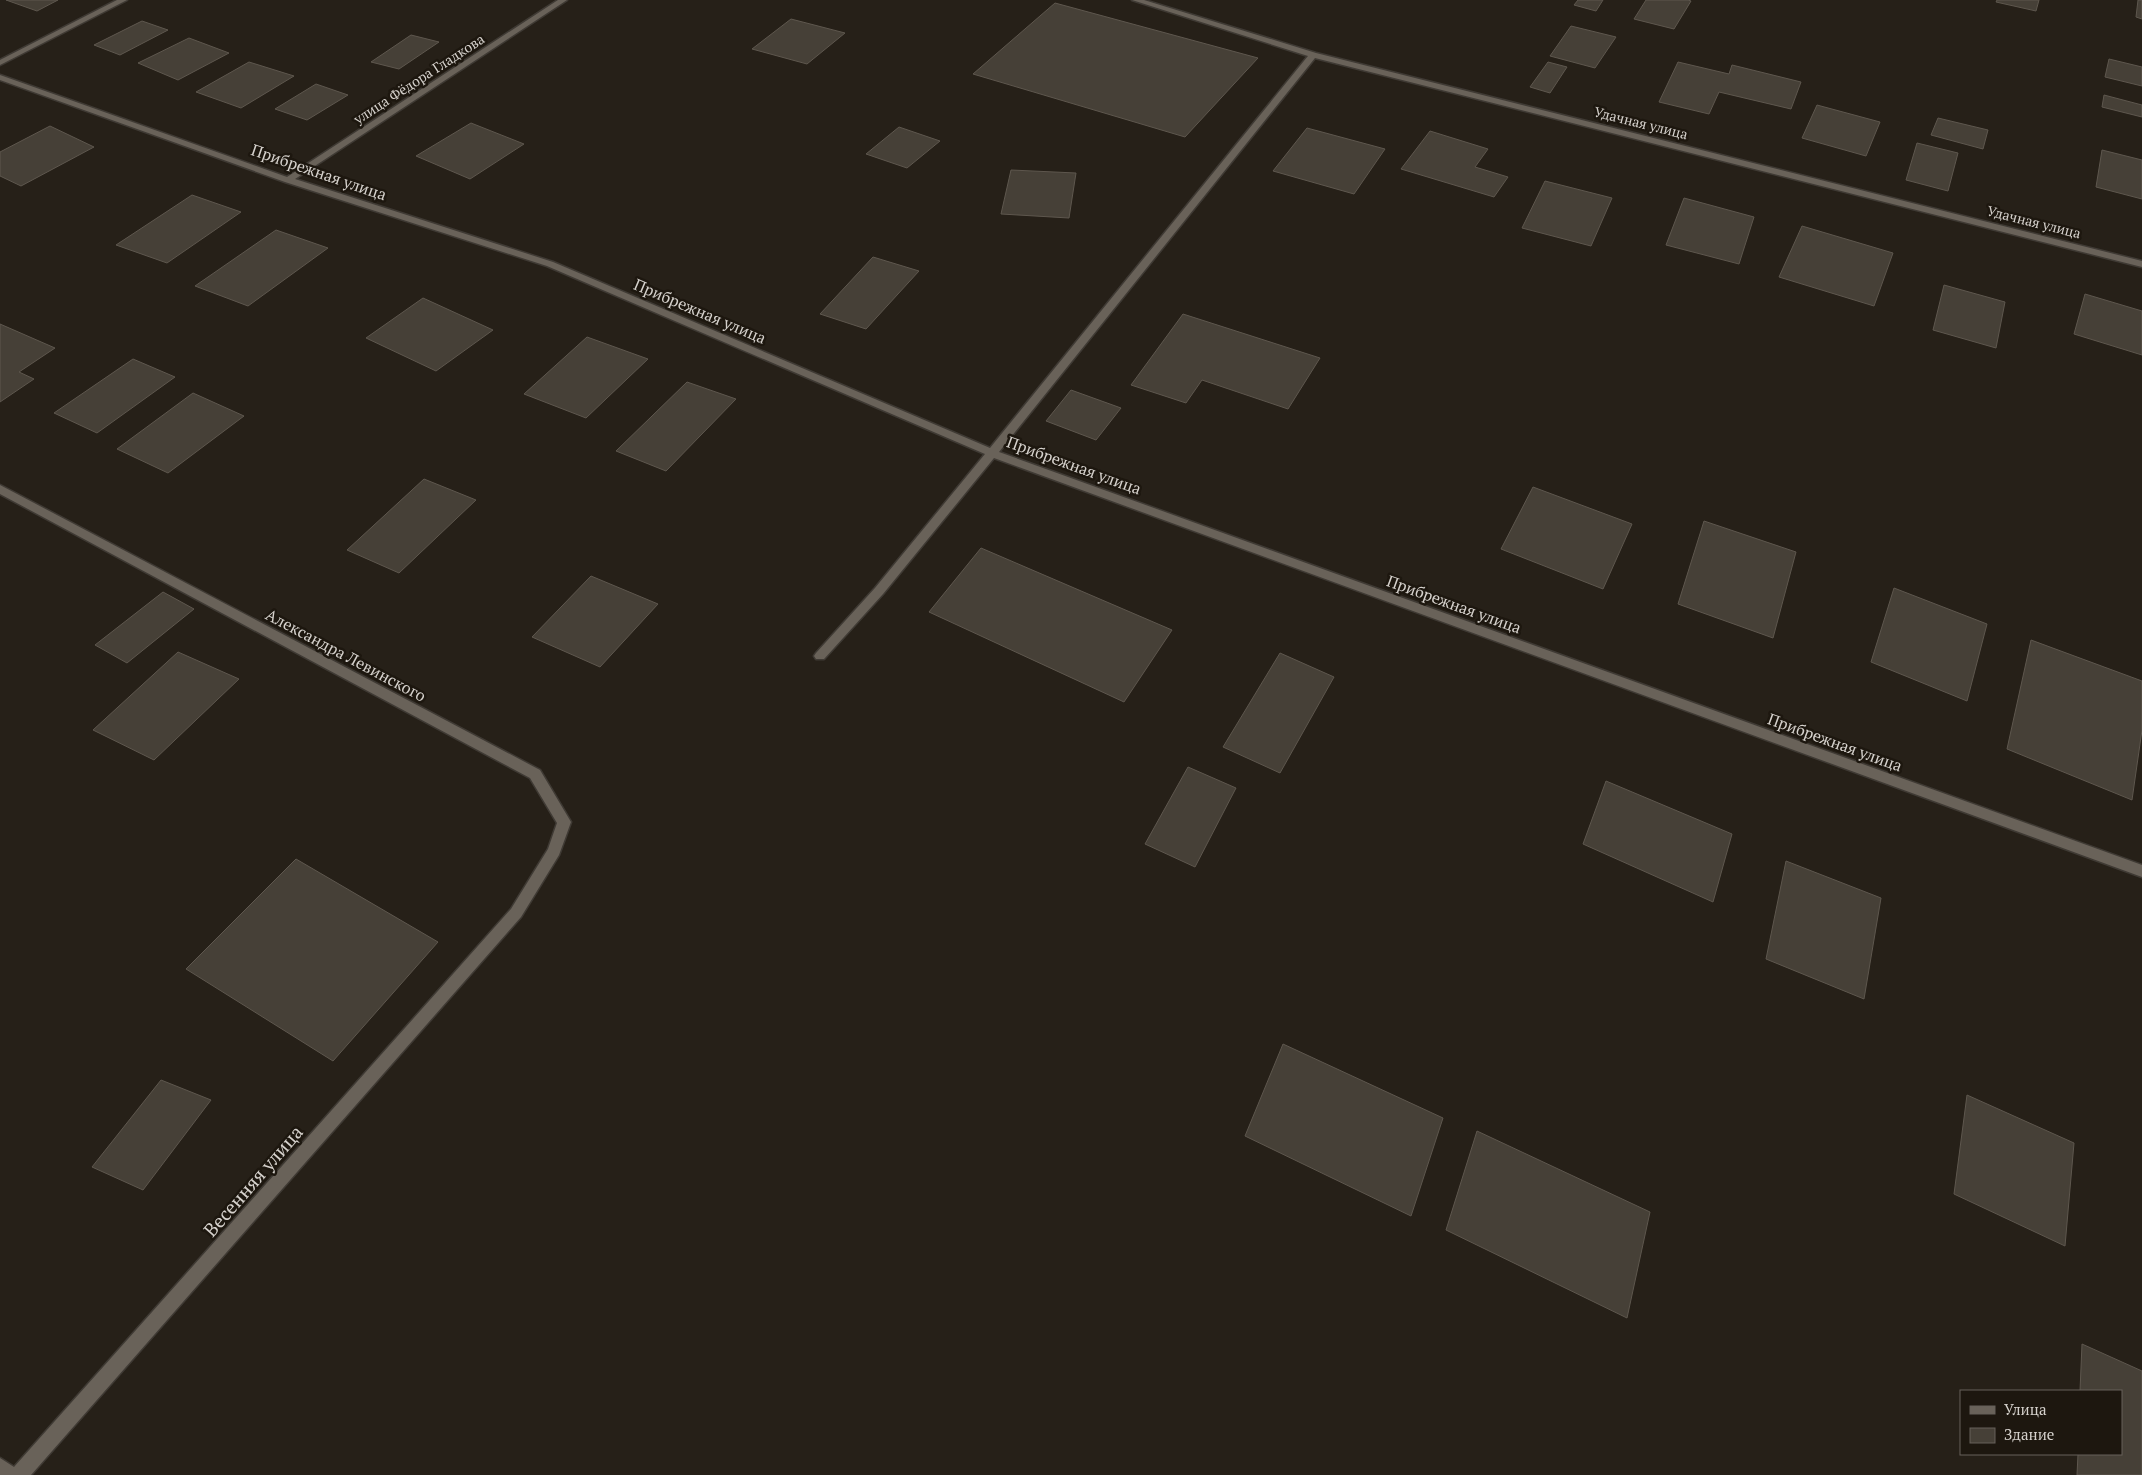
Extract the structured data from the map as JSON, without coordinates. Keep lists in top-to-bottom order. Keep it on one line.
{"streets":{"street":["улица Фёдора Гладкова","Удачная улица","Прибрежная улица","Александра Левинского","Весенняя улица"]},"crossings":[["улица Фёдора Гладкова","Прибрежная улица"],["Александра Левинского","Весенняя улица"]],"legend":["Улица","Здание"]}
